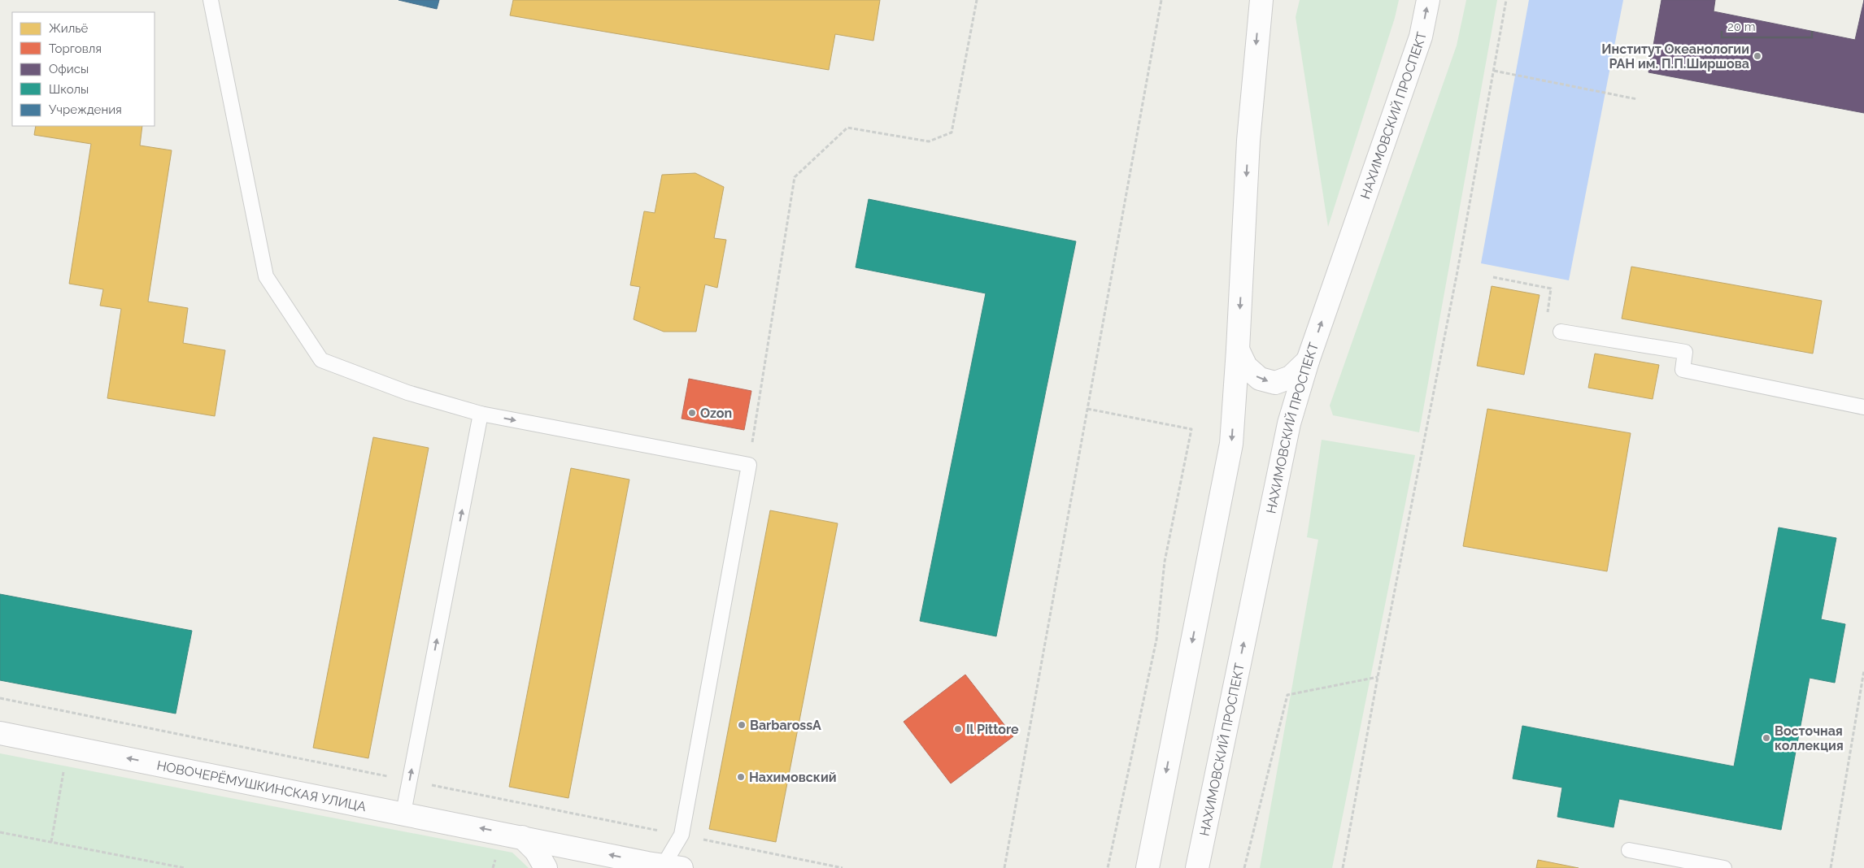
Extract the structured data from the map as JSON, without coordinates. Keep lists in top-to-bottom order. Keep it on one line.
{"streets":{"main road":["НАХИМОВСКИЙ ПРОСПЕКТ","НОВОЧЕРЁМУШКИНСКАЯ УЛИЦА"]},"one_way":["НОВОЧЕРЁМУШКИНСКАЯ УЛИЦА"],"places":["Институт Океанологии РАН им. П.П.Ширшова","Ozon","BarbarossA","Il Pittore","Восточная коллекция","Нахимовский"],"legend":["Жильё","Торговля","Офисы","Школы","Учреждения"],"scale_bar":"20 m"}
